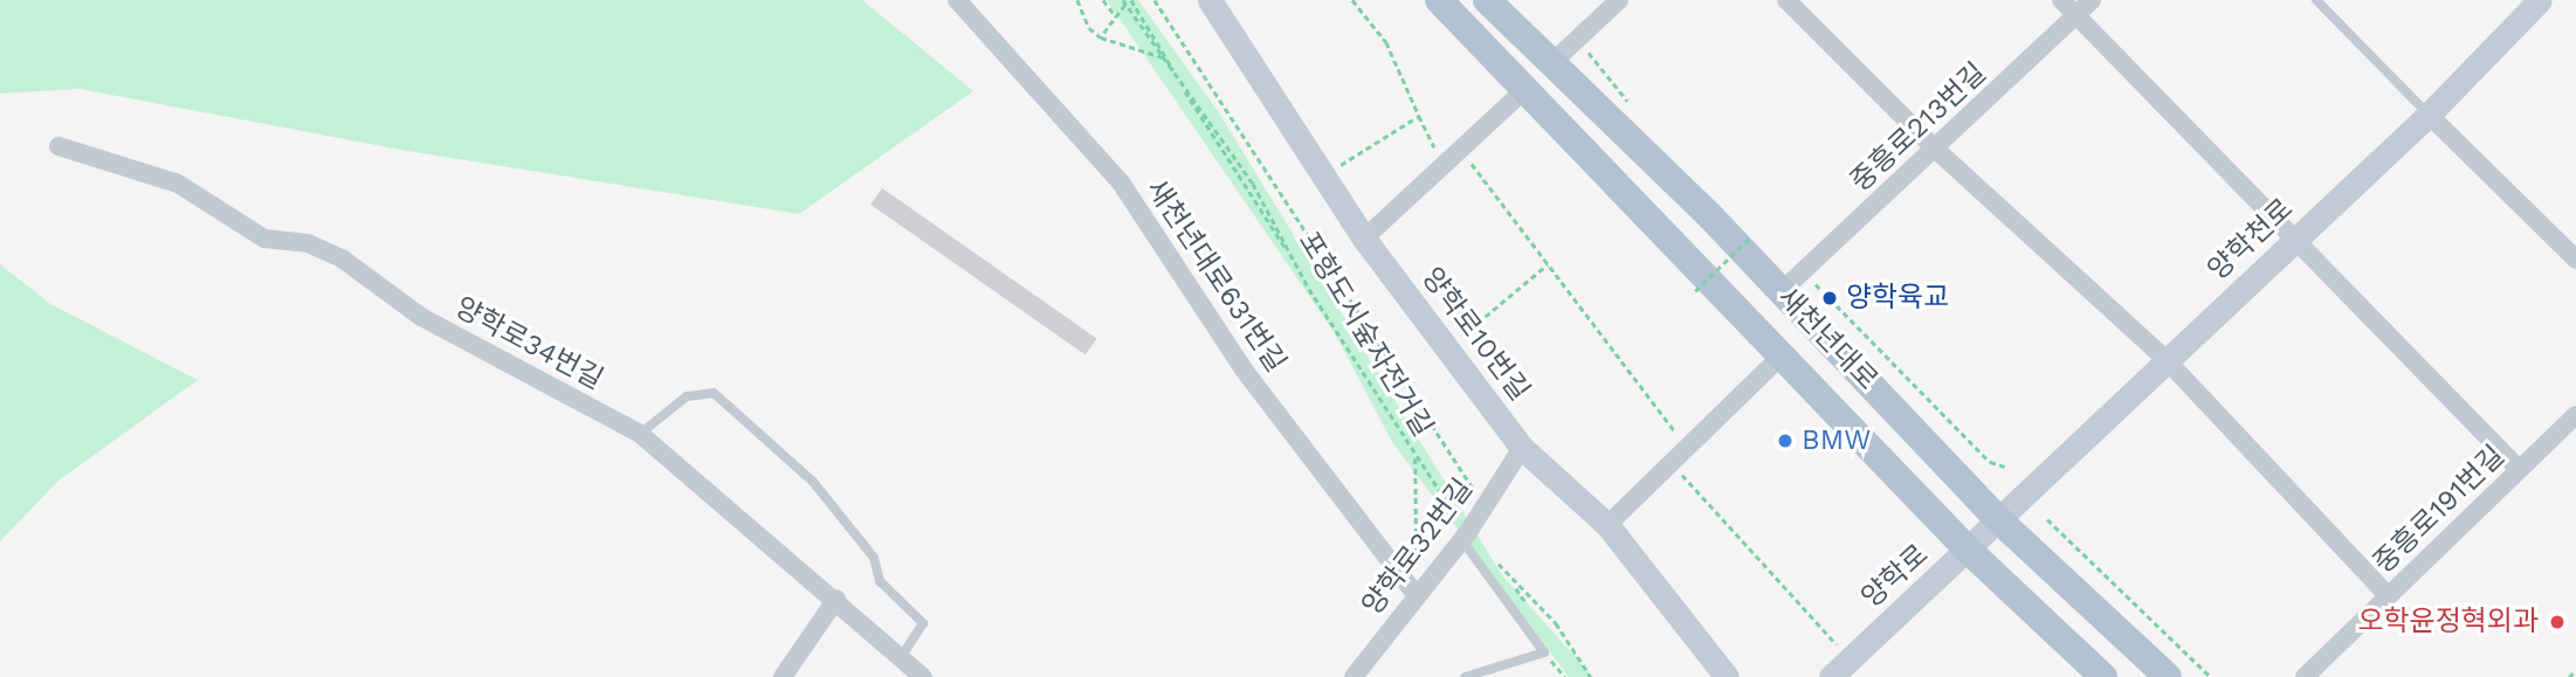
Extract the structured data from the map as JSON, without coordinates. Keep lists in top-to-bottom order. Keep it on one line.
{"streets":{"main road":["양학천로","양학로10번길","새천년대로","양학로"],"street":["중흥로213번길","새천년대로631번길","양학로34번길","중흥로191번길","양학로32번길"],"path":["포항도시숲자전거길"]},"crossings":[["중흥로213번길","새천년대로"],["양학천로","새천년대로"],["양학천로","양학로"],["새천년대로631번길","양학로32번길"],["포항도시숲자전거길","양학로32번길"],["양학로10번길","양학로32번길"],["새천년대로","양학로"]],"places":["양학육교","BMW","오학윤정혁외과"]}
